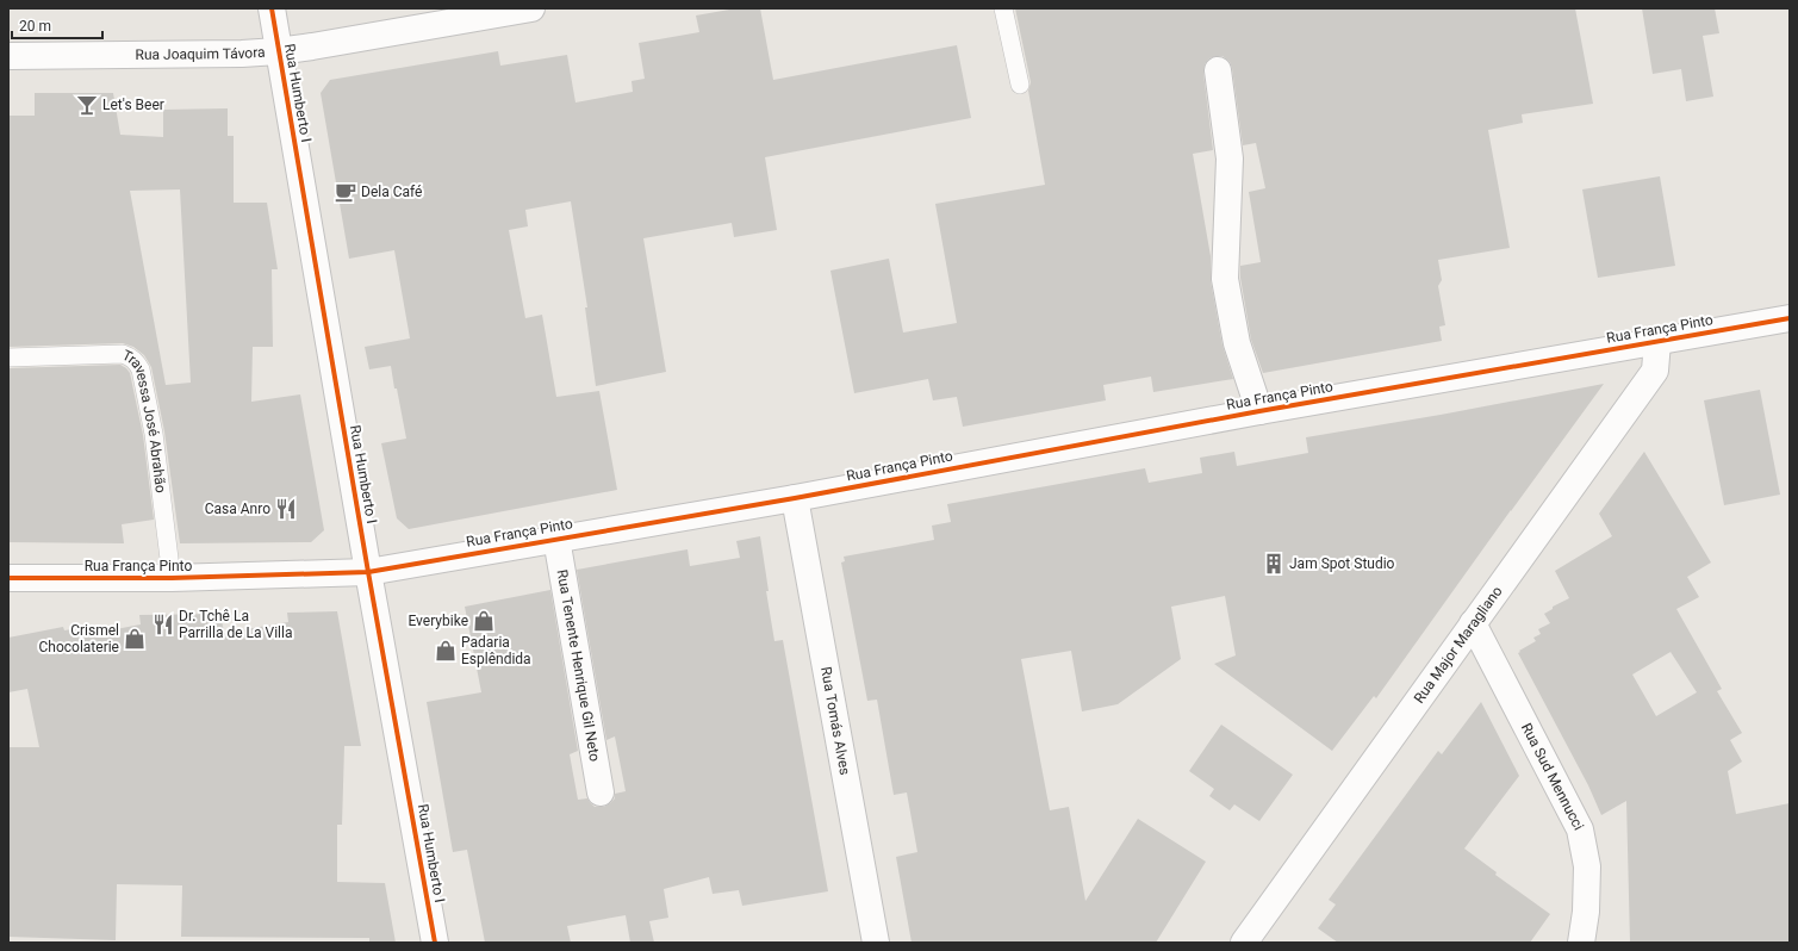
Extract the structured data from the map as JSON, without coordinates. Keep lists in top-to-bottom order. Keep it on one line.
{"streets":{"street":["Rua Joaquim Távora","Rua Humberto I","Rua França Pinto","Rua Major Maragliano","Rua Tenente Henrique Gil Neto","Rua Tomás Alves","Rua Sud Mennucci"],"lane":["Travessa José Abrahão"]},"crossings":[["Rua Joaquim Távora","Rua Humberto I"],["Rua Humberto I","Rua França Pinto"],["Rua França Pinto","Travessa José Abrahão"],["Rua França Pinto","Rua Major Maragliano"],["Rua França Pinto","Rua Tenente Henrique Gil Neto"],["Rua França Pinto","Rua Tomás Alves"],["Rua Major Maragliano","Rua Sud Mennucci"]],"places":{"bar":["Let's Beer"],"cafe":["Dela Café"],"restaurant":["Casa Anro","Dr. Tchê La Parrilla de La Villa"],"building":["Jam Spot Studio"],"shop":["Everybike","Crismel Chocolaterie","Padaria Esplêndida"]},"scale_bar":"20 m"}
